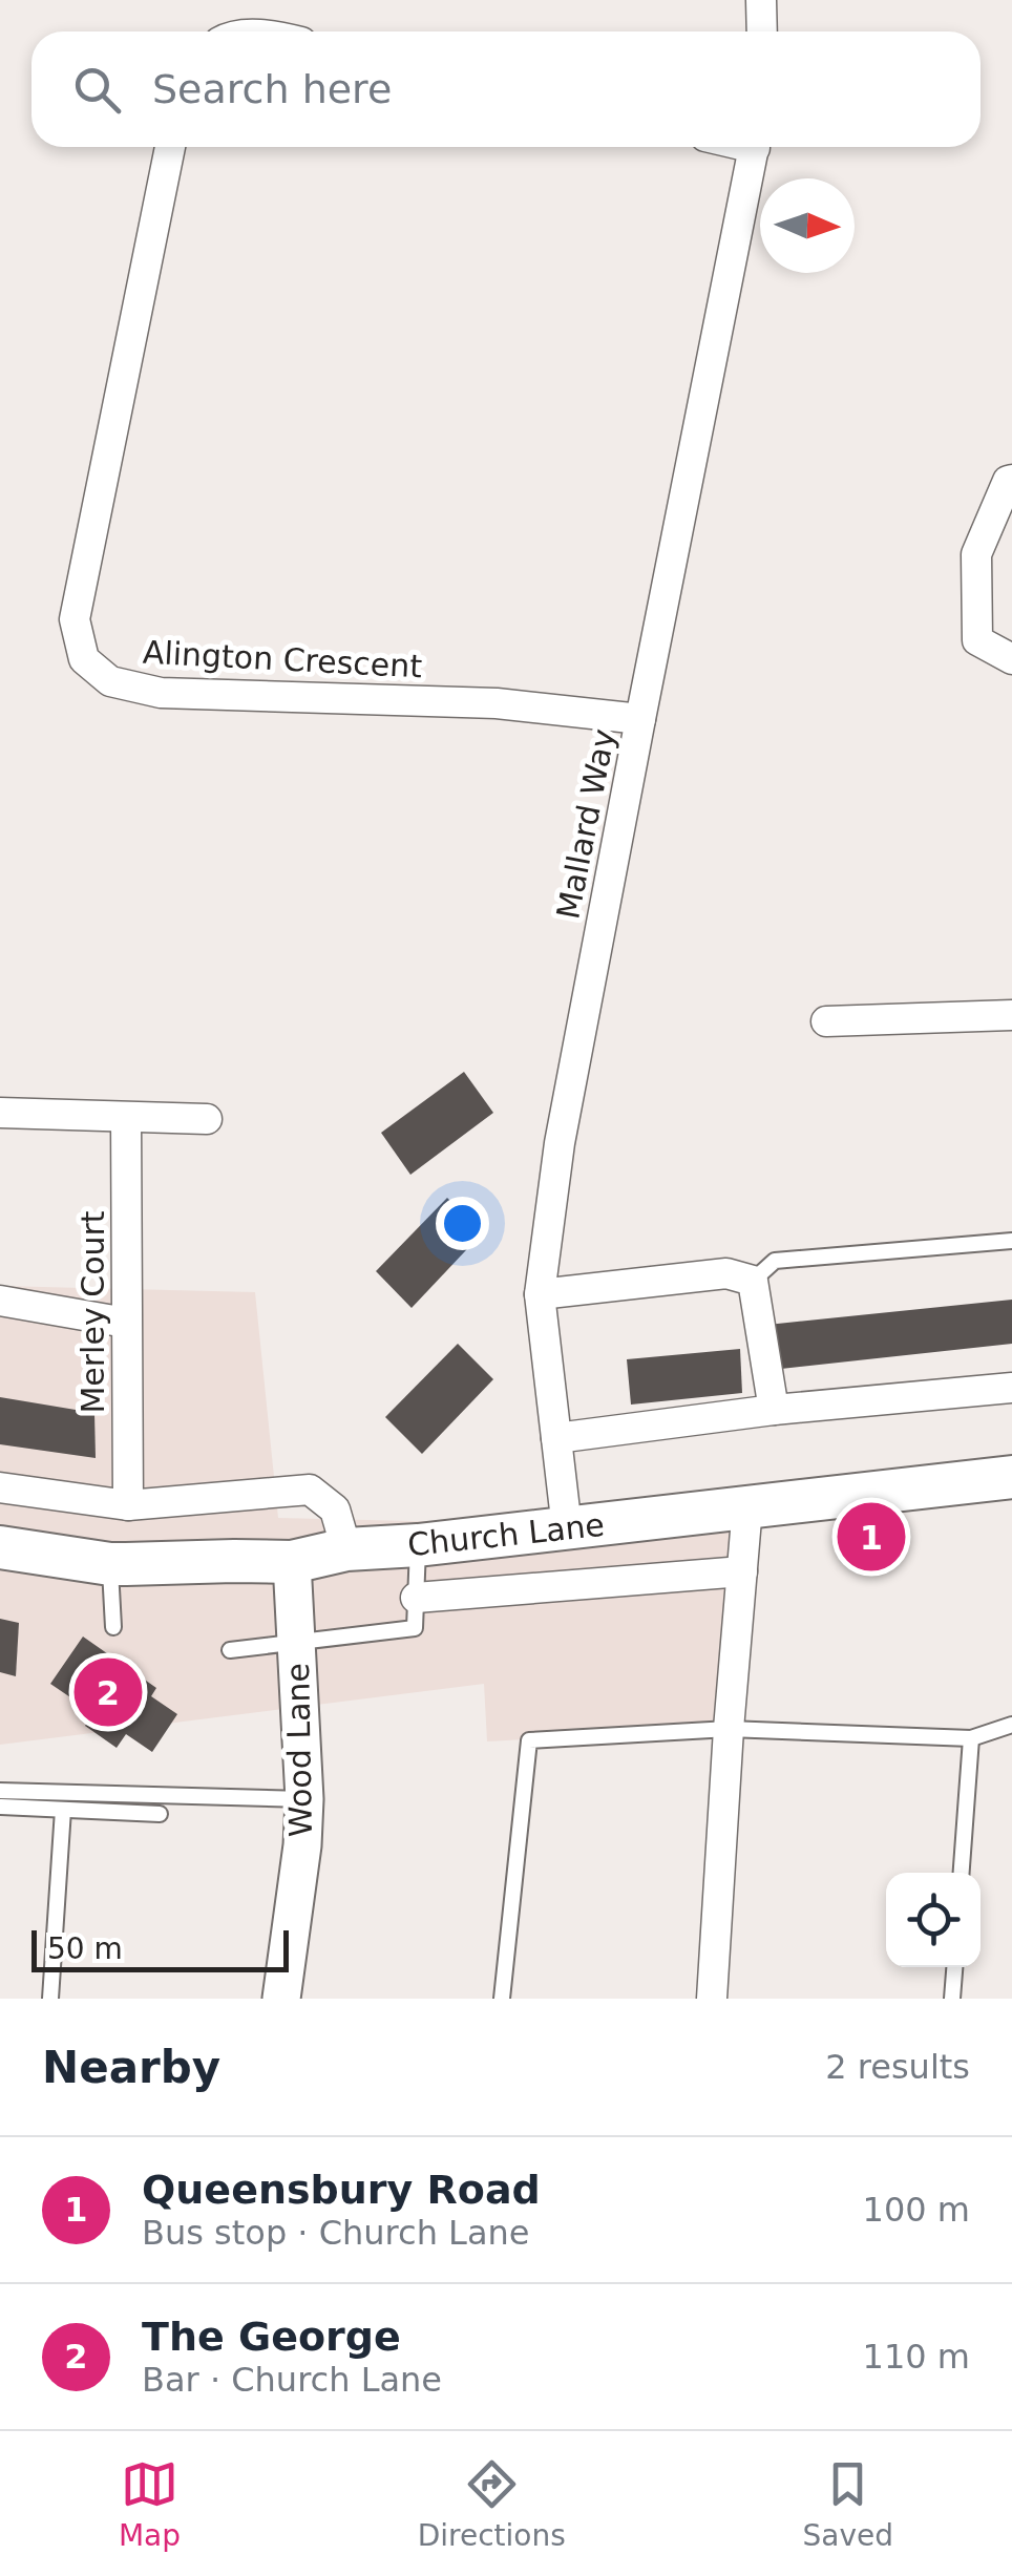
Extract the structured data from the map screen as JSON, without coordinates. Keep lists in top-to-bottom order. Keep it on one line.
{"streets":{"main road":["Church Lane"],"street":["Alington Crescent","Mallard Way","Merley Court","Wood Lane"]},"crossings":[["Alington Crescent","Mallard Way"],["Mallard Way","Church Lane"],["Church Lane","Wood Lane"]],"scale_bar":"50 m","north":"right","page":{"search":"Search here","pins":["1","2"],"scale":"50 m","heading":["Nearby","2 results"],"list":[{"mark":"1","name":"Queensbury Road","note":"Bus stop · Church Lane","value":"100 m"},{"mark":"2","name":"The George","note":"Bar · Church Lane","value":"110 m"}],"nav":["Map","Directions","Saved"]}}
